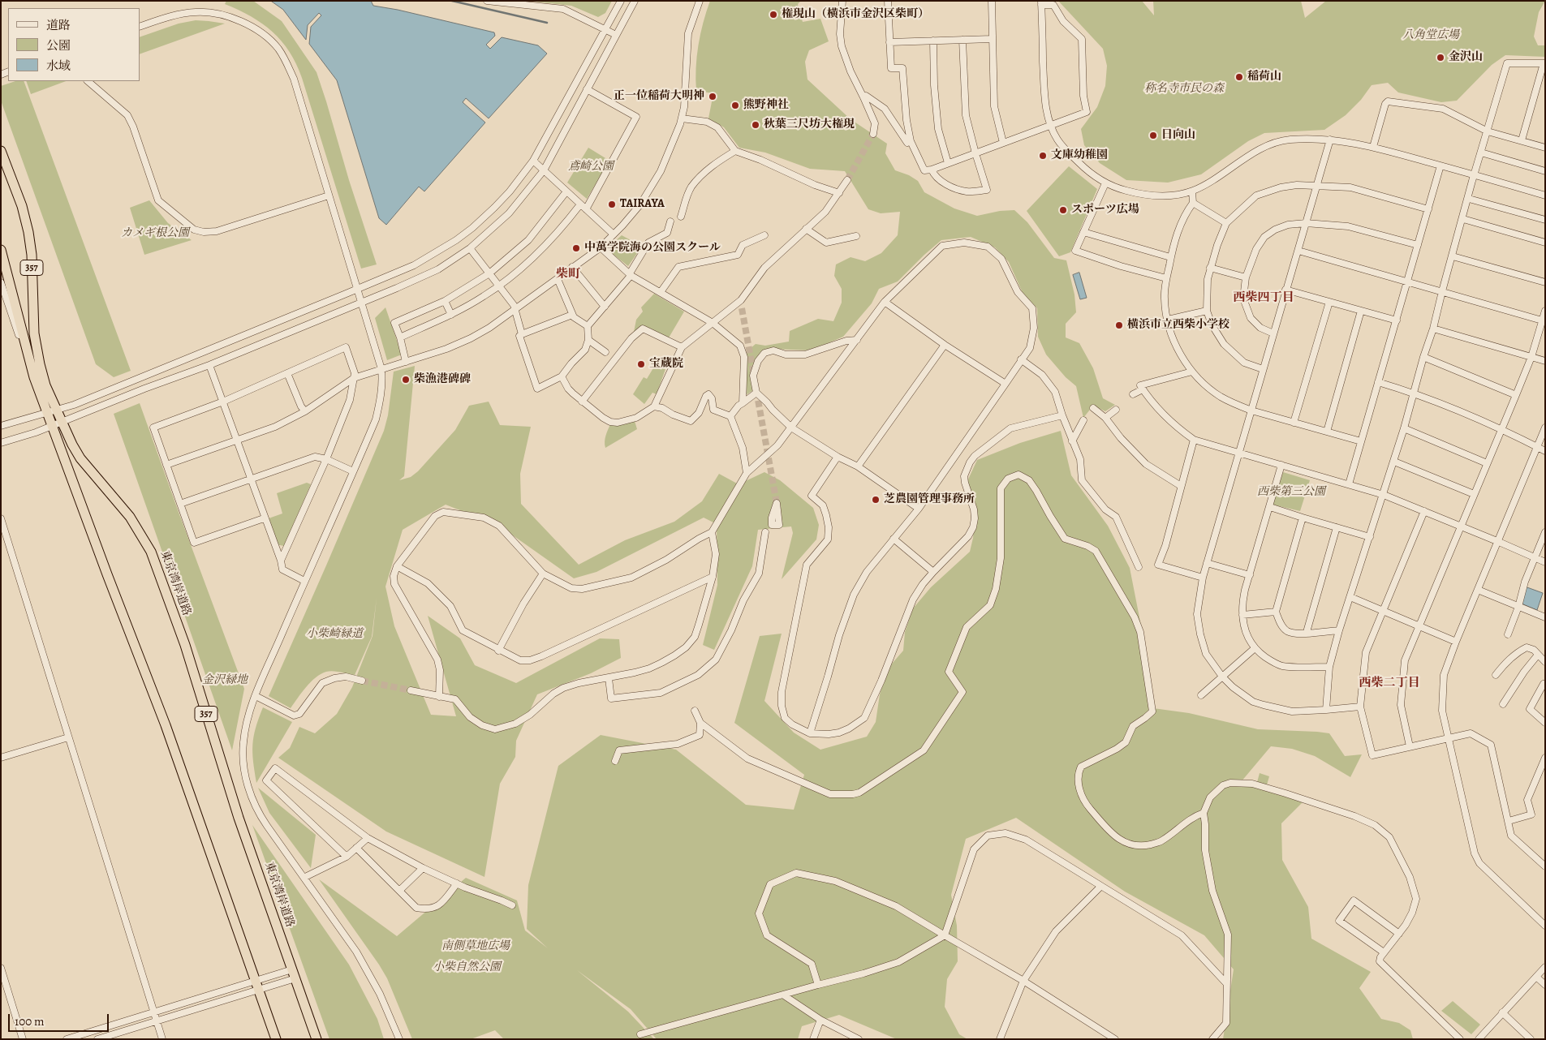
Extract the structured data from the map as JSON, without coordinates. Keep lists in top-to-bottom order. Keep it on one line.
{"streets":{"highway":["357","東京湾岸道路"]},"districts":["柴町","西柴四丁目","西柴二丁目"],"parks":["八角堂広場","称名寺市民の森","鳶崎公園","カメギ根公園","西柴第三公園","小柴崎緑道","金沢緑地","南側草地広場","小柴自然公園"],"places":["権現山（横浜市金沢区柴町）","金沢山","稲荷山","正一位稲荷大明神","熊野神社","秋葉三尺坊大権現","日向山","文庫幼稚園","TAIRAYA","スポーツ広場","中萬学院海の公園スクール","横浜市立西柴小学校","宝蔵院","柴漁港碑碑","芝農園管理事務所"],"legend":["道路","公園","水域"],"scale_bar":"100 m"}
